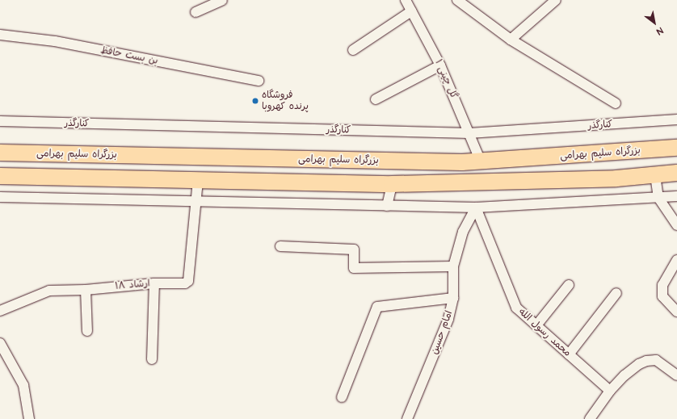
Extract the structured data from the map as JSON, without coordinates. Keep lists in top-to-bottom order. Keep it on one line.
{"streets":{"highway":["بزرگراه سلیم بهرامی"],"street":["بن بست حافظ","گل چینی ۱","کنارگذر","ارشاد ۱۸","امام حسین","محمد رسول الله"]},"crossings":[["گل چینی ۱","کنارگذر"],["گل چینی ۱","بزرگراه سلیم بهرامی"],["امام حسین","محمد رسول الله"]],"places":["فروشگاه پرنده کهروبا"],"north":"bottom right"}
